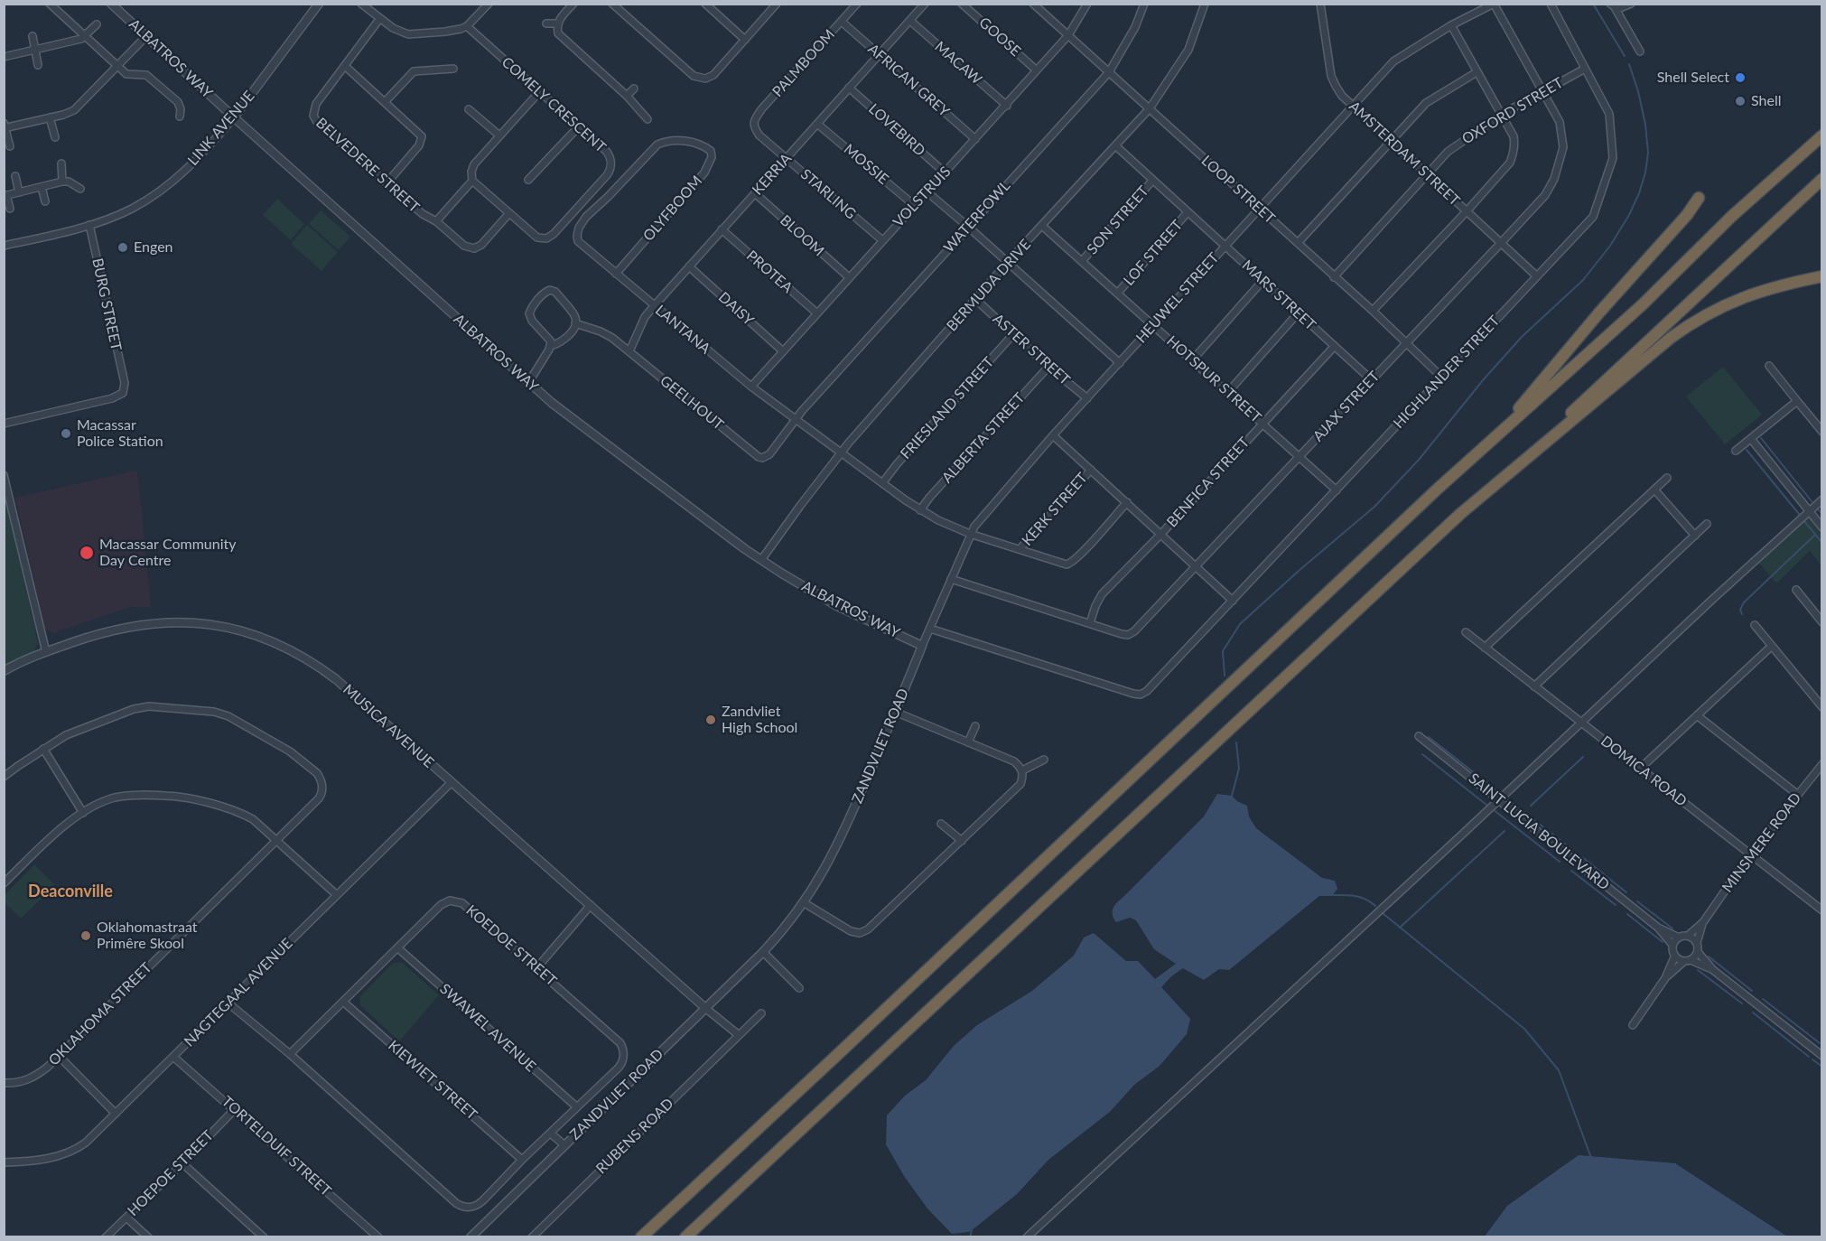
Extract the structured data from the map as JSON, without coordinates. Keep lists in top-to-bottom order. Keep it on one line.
{"streets":{"street":["GOOSE","ALBATROS WAY","PALMBOOM","MACAW","AFRICAN GREY","COMELY CRESCENT","OXFORD STREET","LINK AVENUE","LOVEBIRD","AMSTERDAM STREET","MOSSIE","BELVEDERE STREET","KERRIA","LOOP STREET","STARLING","VOLSTRUIS","OLYFBOOM","WATERFOWL","SON STREET","BLOOM","LOF STREET","PROTEA","BERMUDA DRIVE","MARS STREET","HEUWEL STREET","BURG STREET","DAISY","LANTANA","ASTER STREET","HIGHLANDER STREET","HOTSPUR STREET","GEELHOUT","AJAX STREET","FRIESLAND STREET","ALBERTA STREET","BENFICA STREET","KERK STREET","MUSICA AVENUE","ZANDVLIET ROAD","DOMICA ROAD","SAINT LUCIA BOULEVARD","MINSMERE ROAD","KOEDOE STREET","NAGTEGAAL AVENUE","OKLAHOMA STREET","SWAWEL AVENUE","KIEWIET STREET","RUBENS ROAD","TORTELDUIF STREET","HOEPOE STREET"]},"crossings":[["GOOSE","VOLSTRUIS"],["ALBATROS WAY","LINK AVENUE"],["ALBATROS WAY","BERMUDA DRIVE"],["ALBATROS WAY","HEUWEL STREET"],["ALBATROS WAY","ZANDVLIET ROAD"],["PALMBOOM","AFRICAN GREY"],["PALMBOOM","STARLING"],["MACAW","KERRIA"],["MACAW","VOLSTRUIS"],["AFRICAN GREY","KERRIA"],["AFRICAN GREY","VOLSTRUIS"],["COMELY CRESCENT","BELVEDERE STREET"],["OXFORD STREET","AMSTERDAM STREET"],["OXFORD STREET","LOOP STREET"],["OXFORD STREET","HIGHLANDER STREET"],["OXFORD STREET","AJAX STREET"],["LINK AVENUE","BURG STREET"],["LOVEBIRD","KERRIA"],["LOVEBIRD","VOLSTRUIS"],["AMSTERDAM STREET","HEUWEL STREET"],["AMSTERDAM STREET","HIGHLANDER STREET"],["AMSTERDAM STREET","AJAX STREET"],["MOSSIE","KERRIA"],["MOSSIE","VOLSTRUIS"],["KERRIA","STARLING"],["KERRIA","BLOOM"],["KERRIA","PROTEA"],["KERRIA","DAISY"],["KERRIA","LANTANA"],["KERRIA","GEELHOUT"],["LOOP STREET","VOLSTRUIS"],["LOOP STREET","WATERFOWL"],["LOOP STREET","BERMUDA DRIVE"],["LOOP STREET","HEUWEL STREET"],["LOOP STREET","HIGHLANDER STREET"],["LOOP STREET","AJAX STREET"],["STARLING","VOLSTRUIS"],["VOLSTRUIS","BLOOM"],["VOLSTRUIS","PROTEA"],["VOLSTRUIS","DAISY"],["VOLSTRUIS","LANTANA"],["OLYFBOOM","LANTANA"],["WATERFOWL","LANTANA"],["WATERFOWL","GEELHOUT"],["SON STREET","MARS STREET"],["SON STREET","HOTSPUR STREET"],["LOF STREET","MARS STREET"],["LOF STREET","HOTSPUR STREET"],["BERMUDA DRIVE","MARS STREET"],["BERMUDA DRIVE","LANTANA"],["BERMUDA DRIVE","ASTER STREET"],["BERMUDA DRIVE","HOTSPUR STREET"],["MARS STREET","HEUWEL STREET"],["MARS STREET","AJAX STREET"],["MARS STREET","BENFICA STREET"],["HEUWEL STREET","LANTANA"],["HEUWEL STREET","ASTER STREET"],["HEUWEL STREET","HIGHLANDER STREET"],["HEUWEL STREET","HOTSPUR STREET"],["HEUWEL STREET","AJAX STREET"],["HEUWEL STREET","ZANDVLIET ROAD"],["LANTANA","GEELHOUT"],["LANTANA","FRIESLAND STREET"],["LANTANA","ALBERTA STREET"],["LANTANA","KERK STREET"],["ASTER STREET","FRIESLAND STREET"],["ASTER STREET","ALBERTA STREET"],["HIGHLANDER STREET","HOTSPUR STREET"],["HOTSPUR STREET","AJAX STREET"],["HOTSPUR STREET","BENFICA STREET"],["AJAX STREET","BENFICA STREET"],["MUSICA AVENUE","ZANDVLIET ROAD"],["MUSICA AVENUE","NAGTEGAAL AVENUE"],["DOMICA ROAD","MINSMERE ROAD"],["SAINT LUCIA BOULEVARD","MINSMERE ROAD"],["KOEDOE STREET","NAGTEGAAL AVENUE"],["KOEDOE STREET","SWAWEL AVENUE"],["KOEDOE STREET","KIEWIET STREET"],["NAGTEGAAL AVENUE","TORTELDUIF STREET"],["TORTELDUIF STREET","HOEPOE STREET"]],"districts":["Deaconville"],"places":["Shell Select","Shell","Engen","Macassar Police Station","Macassar Community Day Centre","Zandvliet High School","Oklahomastraat Primêre Skool"]}
